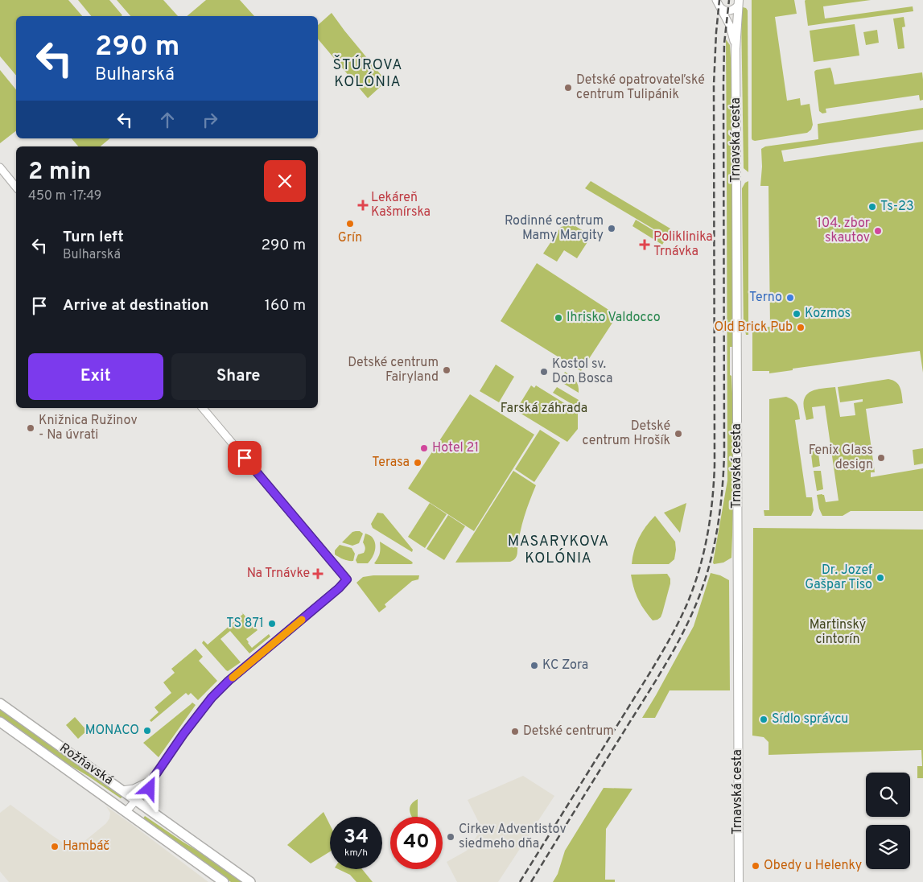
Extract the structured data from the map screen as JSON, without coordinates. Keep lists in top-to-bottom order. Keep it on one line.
{"streets":{"main road":["Trnavská cesta","Rožňavská"]},"districts":["ŠTÚROVA KOLÓNIA","MASARYKOVA KOLÓNIA"],"parks":["Farská záhrada","Martinský cintorín"],"places":{"other":["Detské opatrovateľské centrum Tulipánik","Ts-23","Grín","Rodinné centrum Mamy Margity","104. zbor skautov","Terno","Kozmos","Ihrisko Valdocco","Old Brick Pub","Detské centrum Fairyland","Kostol sv. Don Bosca","Knižnica Ružinov - Na úvrati","Detské centrum Hrošík","Hotel 21","Fenix Glass design","Terasa","Dr. Jozef Gašpar Tiso","TS 871","KC Zora","Sídlo správcu","MONACO","Detské centrum","Cirkev Adventistov siedmeho dňa","Hambáč","Obedy u Helenky"],"health":["Lekáreň Kašmírska","Poliklinika Trnávka","Na Trnávke"]},"page":{"turn":["290 m","Bulharská"],"heading":["2 min","450 m · 17:49"],"list":[{"name":"Turn left","note":"Bulharská","value":"290 m"},{"name":"Arrive at destination","value":"160 m"}],"buttons":["Exit","Share"],"speed":"34 km/h","limit":"40"}}
